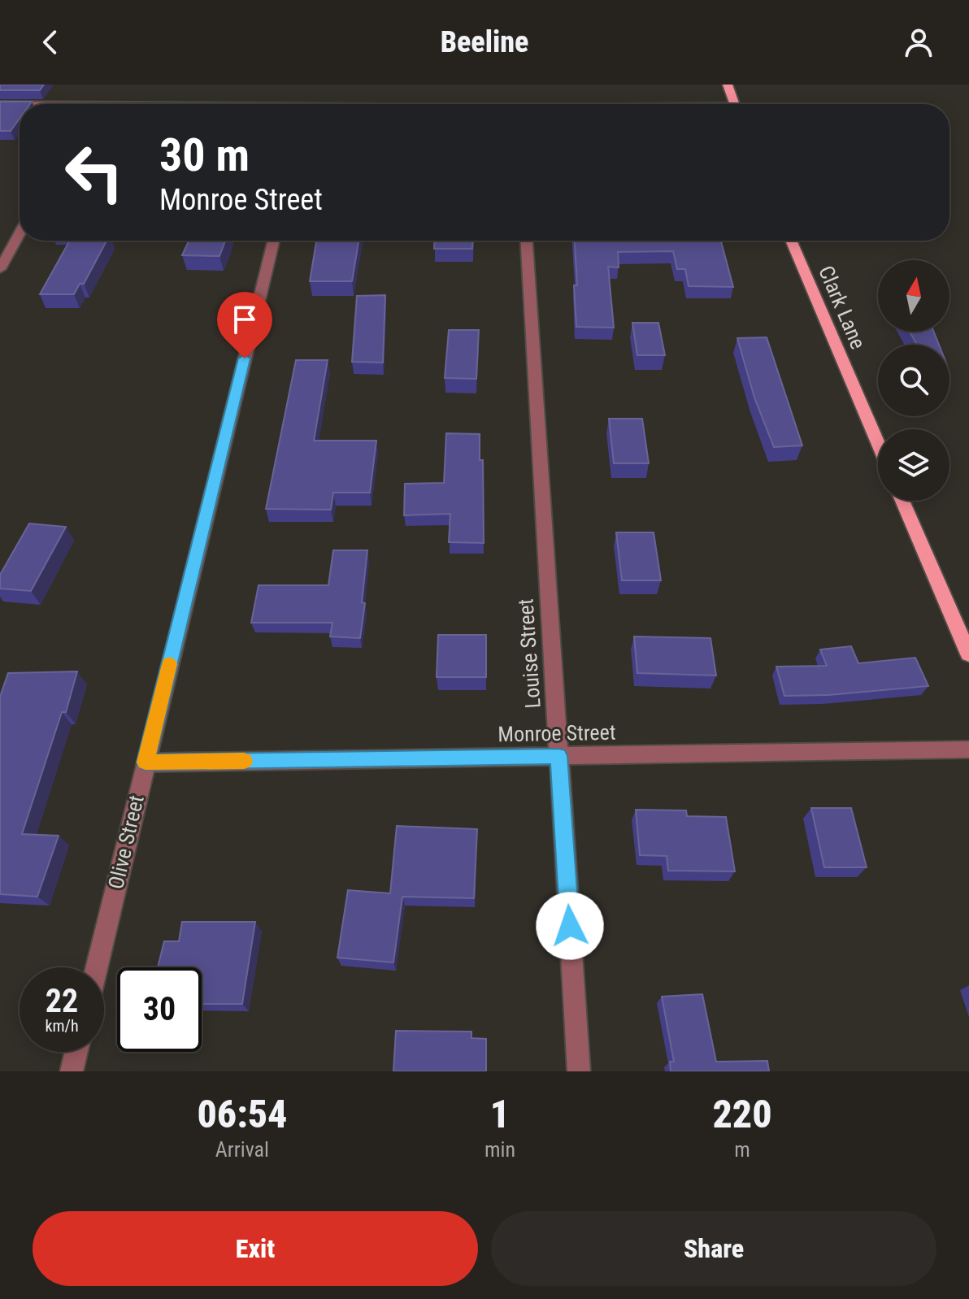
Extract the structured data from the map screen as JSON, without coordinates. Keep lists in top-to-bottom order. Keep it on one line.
{"streets":{"main road":["Clark Lane"],"street":["Louise Street","Monroe Street","Olive Street"]},"crossings":[["Louise Street","Monroe Street"],["Monroe Street","Olive Street"]],"north":"top","page":{"header":"Beeline","turn":["30 m","Monroe Street"],"speed":"22 km/h","limit":"30","eta":["06:54","Arrival","1","min","220","m"],"buttons":["Exit","Share"]}}
